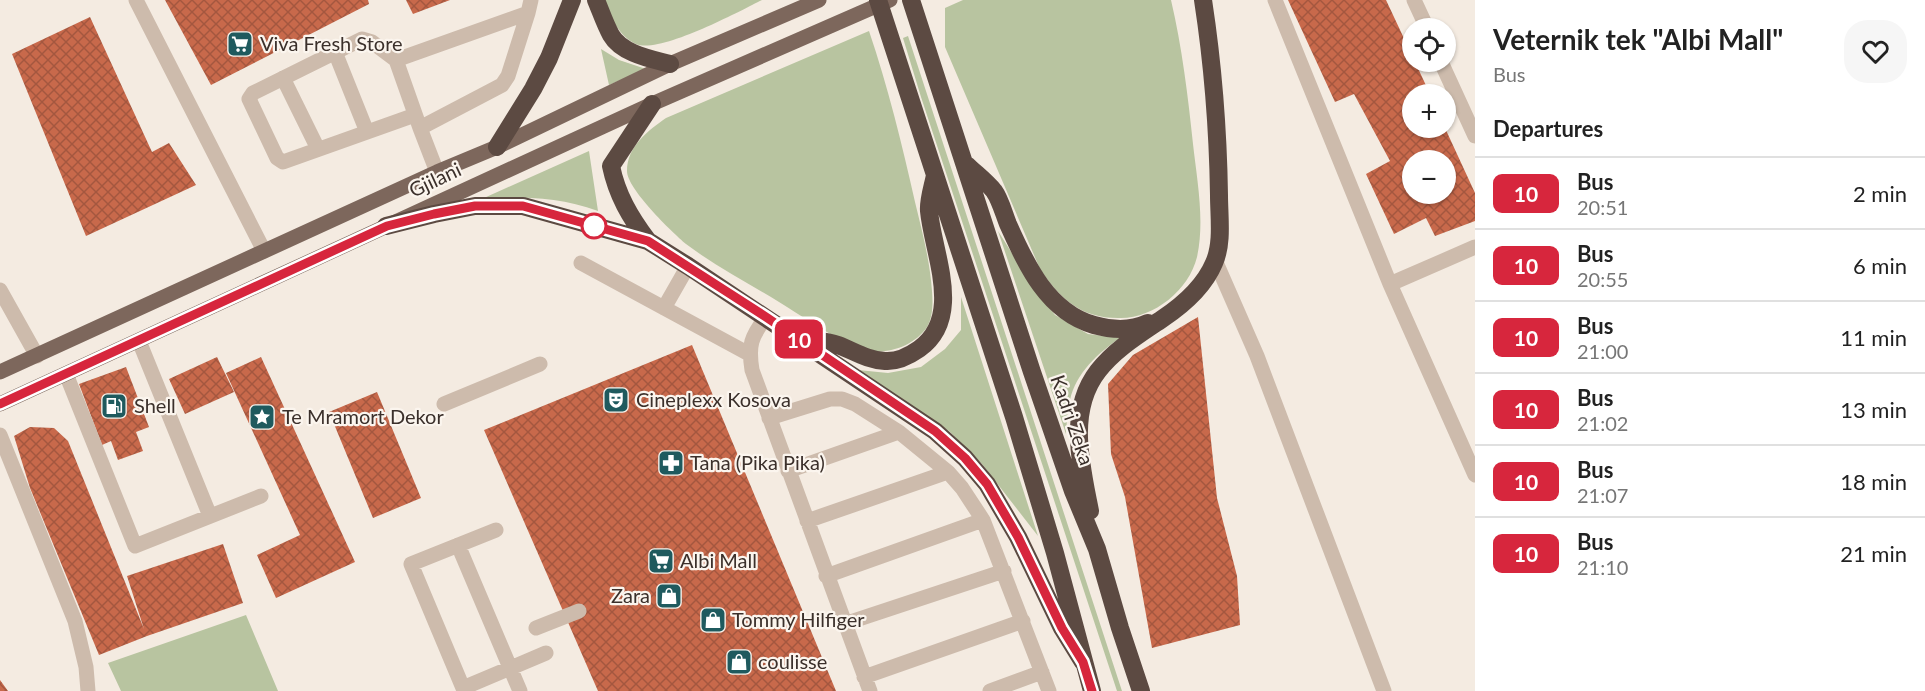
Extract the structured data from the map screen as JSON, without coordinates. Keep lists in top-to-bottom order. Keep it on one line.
{"streets":{"highway":["Kadri Zeka"],"main road":["Gjilani"]},"places":{"supermarket":["Viva Fresh Store","Albi Mall"],"theatre":["Cineplexx Kosova"],"fuel station":["Shell"],"place":["Te Mramort Dekor"],"pharmacy":["Tana (Pika Pika)"],"shop":["Zara","Tommy Hilfiger","coulisse"]},"lines":["bus line 10"],"page":{"on_map":"10","heading":[["Veternik tek \"Albi Mall\"","Bus"],"Departures"],"map_buttons":["+","−"],"list":[{"mark":"10","name":"Bus","note":"20:51","value":"2 min"},{"mark":"10","name":"Bus","note":"20:55","value":"6 min"},{"mark":"10","name":"Bus","note":"21:00","value":"11 min"},{"mark":"10","name":"Bus","note":"21:02","value":"13 min"},{"mark":"10","name":"Bus","note":"21:07","value":"18 min"},{"mark":"10","name":"Bus","note":"21:10","value":"21 min"}]}}
